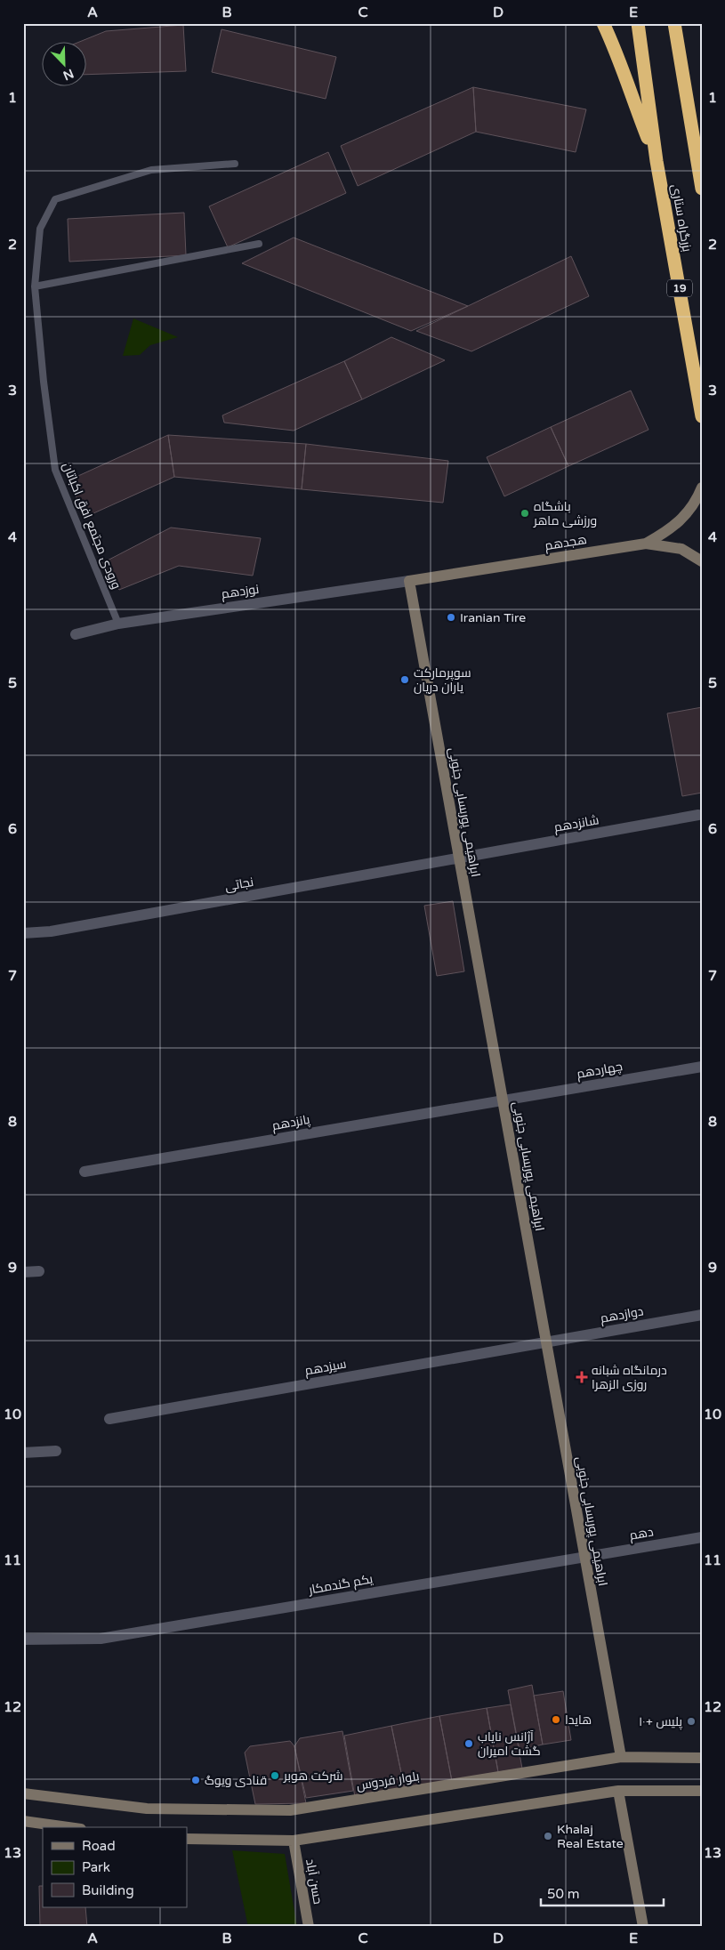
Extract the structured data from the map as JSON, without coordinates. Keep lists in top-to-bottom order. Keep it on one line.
{"streets":{"highway":["بزرگراه ستاری","19"],"street":["هجدهم","نوزدهم","ابراهیمی پوربسابی جنوبی","شانزدهم","نجاتی","چهاردهم","پانزدهم","دوازدهم","سیزدهم","دهم","یکم گندمکار","بلوار فردوس","حسن آباد"],"lane":["ورودی مجتمع افق اکباتان"]},"crossings":[["ورودی مجتمع افق اکباتان","نوزدهم"],["هجدهم","نوزدهم"],["هجدهم","ابراهیمی پوربسابی جنوبی"],["نوزدهم","ابراهیمی پوربسابی جنوبی"],["ابراهیمی پوربسابی جنوبی","شانزدهم"],["ابراهیمی پوربسابی جنوبی","نجاتی"],["ابراهیمی پوربسابی جنوبی","چهاردهم"],["ابراهیمی پوربسابی جنوبی","پانزدهم"],["ابراهیمی پوربسابی جنوبی","دوازدهم"],["ابراهیمی پوربسابی جنوبی","سیزدهم"],["ابراهیمی پوربسابی جنوبی","دهم"],["ابراهیمی پوربسابی جنوبی","یکم گندمکار"],["ابراهیمی پوربسابی جنوبی","بلوار فردوس"],["شانزدهم","نجاتی"],["چهاردهم","پانزدهم"],["دوازدهم","سیزدهم"],["دهم","یکم گندمکار"]],"places":{"other":["باشگاه ورزشی ماهر","Iranian Tire","سوپرمارکت یاران دریان","هایدا","پلیس +۱۰","آژانس نایاب گشت امیران","شرکت هوبر","قنادی ویوگ","Khalaj Real Estate"],"health":["درمانگاه شبانه روزی الزهرا"]},"legend":["Road","Park","Building"],"scale_bar":"50 m","north":"bottom right","grid":{"columns":["A","B","C","D","E"],"rows":["1","2","3","4","5","6","7","8","9","10","11","12","13"]}}
